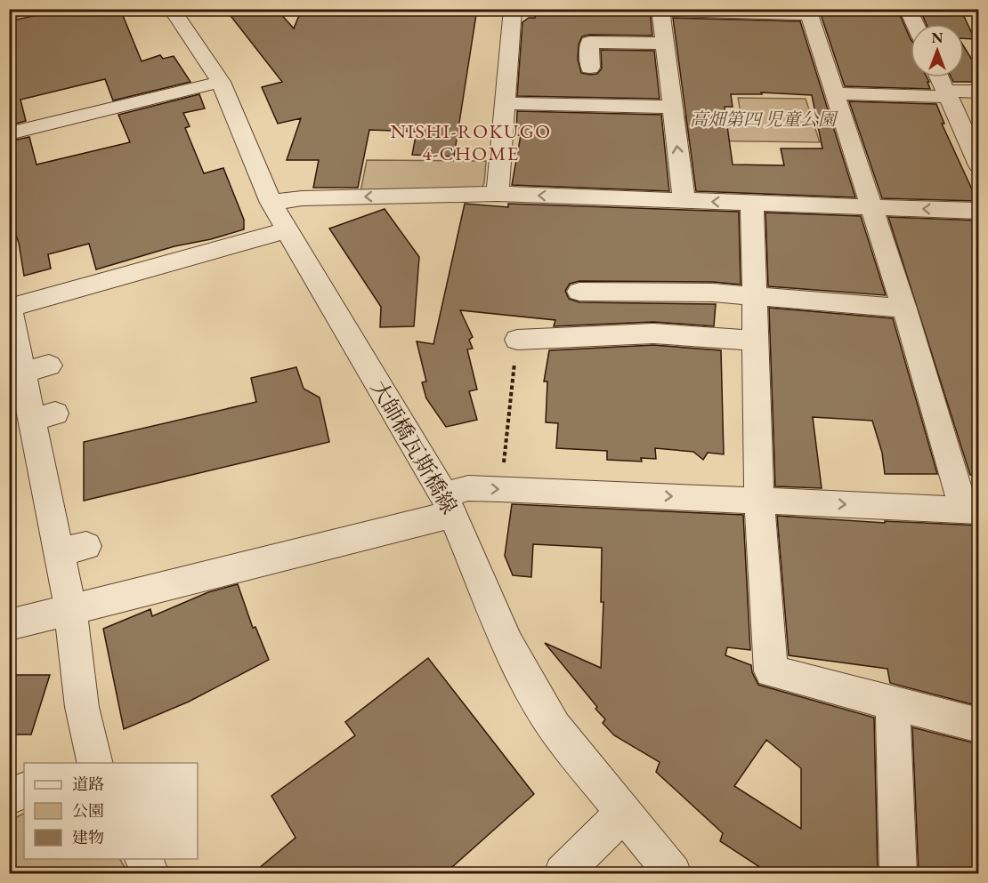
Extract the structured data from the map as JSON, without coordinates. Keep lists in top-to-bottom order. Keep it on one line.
{"streets":{"street":["大師橋瓦斯橋線"]},"districts":["NISHI-ROKUGO 4-CHOME"],"parks":["高畑第四 児童公園"],"legend":["道路","公園","建物"],"north":"top"}
